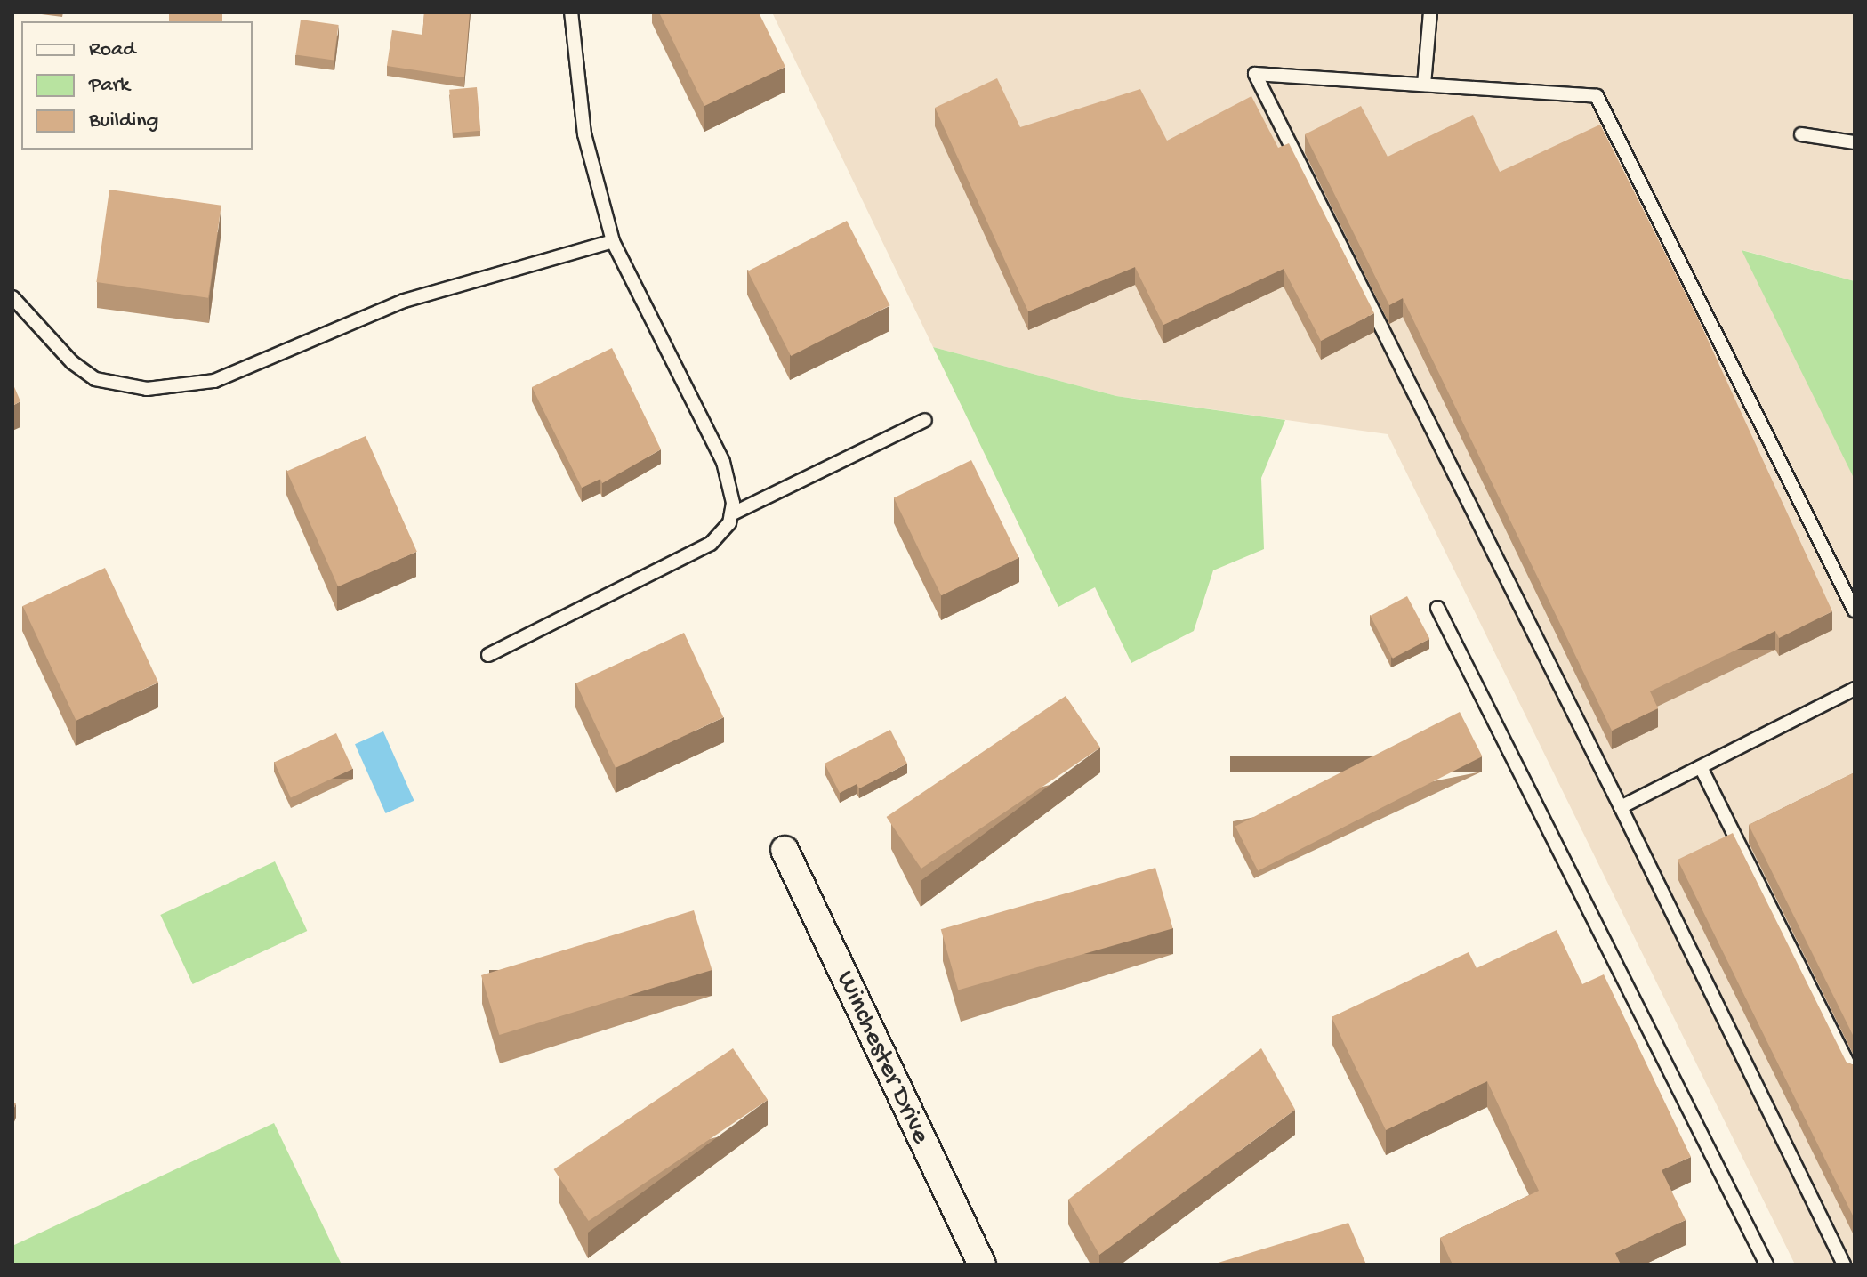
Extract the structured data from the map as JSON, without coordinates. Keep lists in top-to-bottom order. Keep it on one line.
{"streets":{"street":["Winchester Drive"]},"legend":["Road","Park","Building"]}
